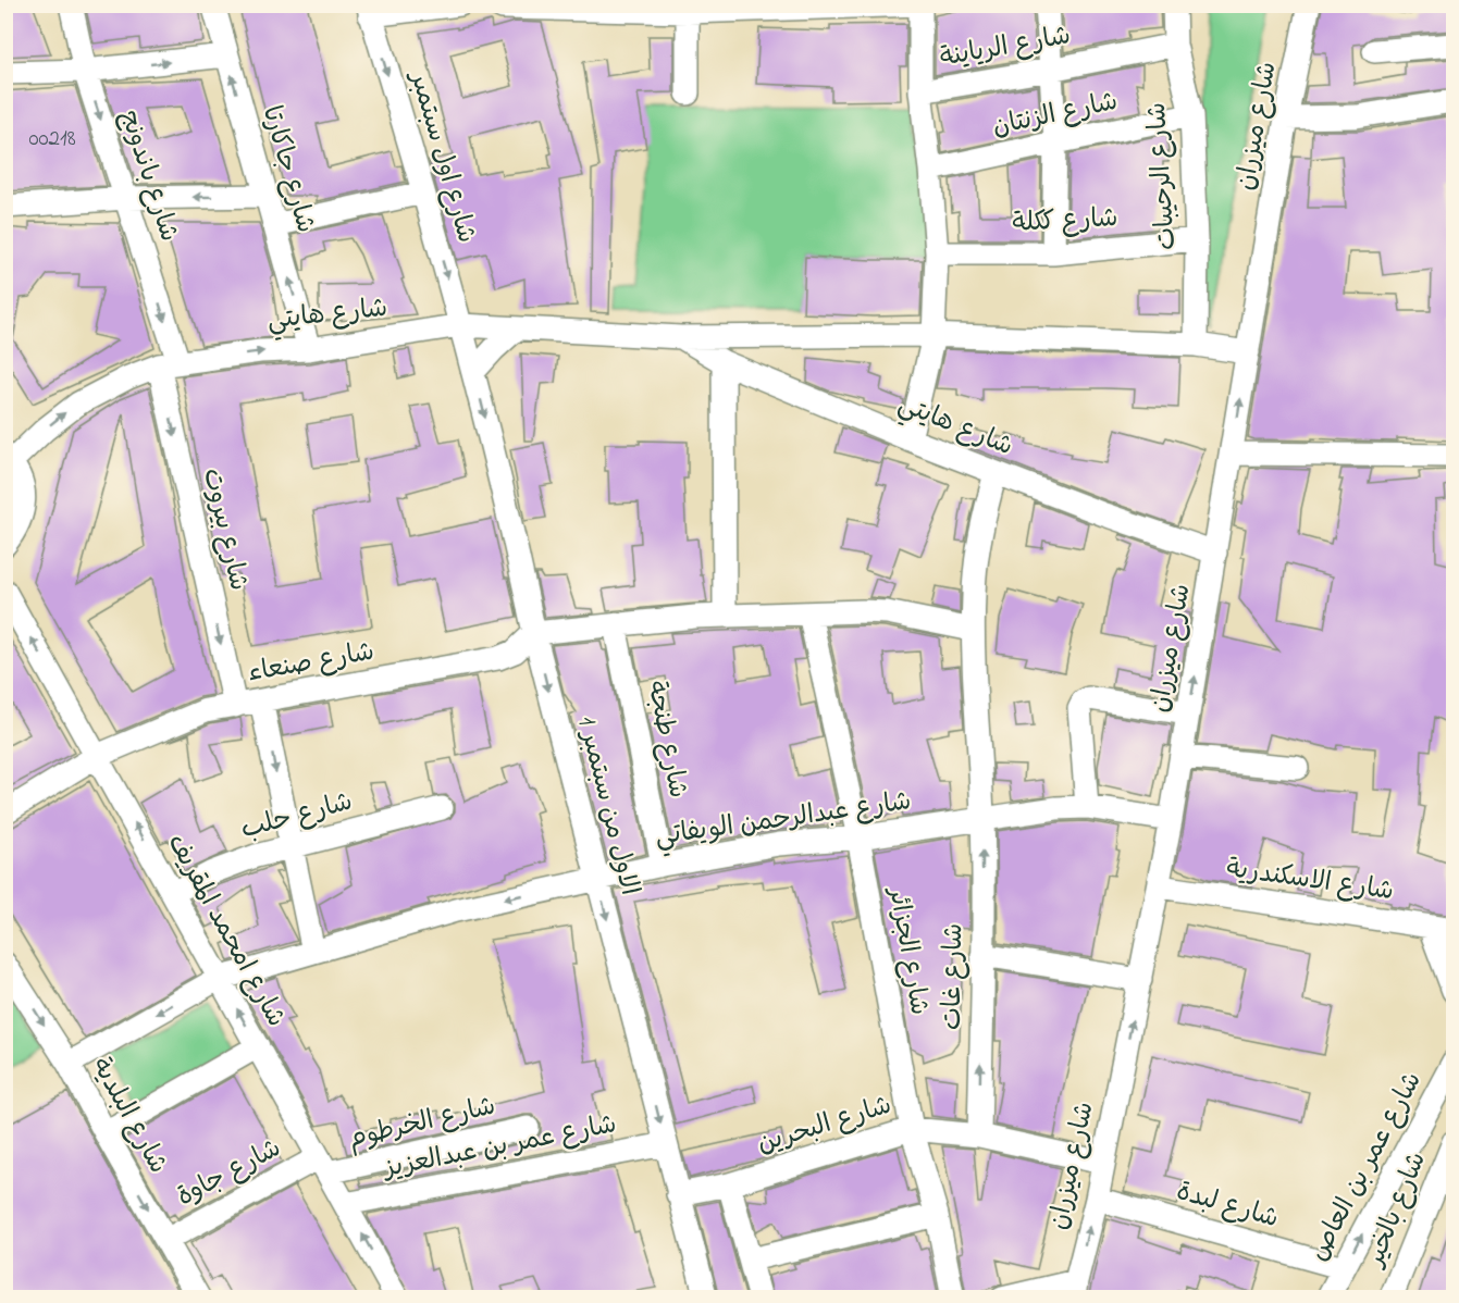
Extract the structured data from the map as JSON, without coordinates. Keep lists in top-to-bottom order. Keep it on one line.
{"streets":{"street":["شارع الرياينة","شارع الزنتان","شارع ميزران","شارع اول سبتمبر","شارع جاكارتا","شارع باندونج","شارع الرحيبات","شارع ككلة","شارع هايتي","شارع بيروت","شارع صنعاء","شارع طنجة","الاول من سبتمبر 1","شارع حلب","شارع عبدالرحمن الويفاتي","شارع الاسكندرية","شارع امحمد المقريف","شارع الجزائر","شارع غات","شارع البلدية","شارع الخرطوم","شارع البحرين","شارع عمر بن عبدالعزيز","شارع عمر بن العاص","شارع جاوة","شارع لبدة","شارع بالخير"]},"crossings":[["شارع الرياينة","شارع الرحيبات"],["شارع الزنتان","شارع الرحيبات"],["شارع ميزران","شارع هايتي"],["شارع ميزران","شارع عبدالرحمن الويفاتي"],["شارع ميزران","شارع الاسكندرية"],["شارع ميزران","شارع البحرين"],["شارع ميزران","شارع لبدة"],["شارع اول سبتمبر","شارع هايتي"],["شارع اول سبتمبر","الاول من سبتمبر 1"],["شارع جاكارتا","شارع هايتي"],["شارع باندونج","شارع هايتي"],["شارع باندونج","شارع بيروت"],["شارع الرحيبات","شارع ككلة"],["شارع الرحيبات","شارع هايتي"],["شارع هايتي","شارع بيروت"],["شارع هايتي","الاول من سبتمبر 1"],["شارع هايتي","شارع غات"],["شارع بيروت","شارع صنعاء"],["شارع صنعاء","الاول من سبتمبر 1"],["شارع صنعاء","شارع امحمد المقريف"],["شارع طنجة","شارع عبدالرحمن الويفاتي"],["الاول من سبتمبر 1","شارع عبدالرحمن الويفاتي"],["الاول من سبتمبر 1","شارع البحرين"],["الاول من سبتمبر 1","شارع عمر بن عبدالعزيز"],["شارع حلب","شارع امحمد المقريف"],["شارع عبدالرحمن الويفاتي","شارع امحمد المقريف"],["شارع عبدالرحمن الويفاتي","شارع الجزائر"],["شارع عبدالرحمن الويفاتي","شارع غات"],["شارع عبدالرحمن الويفاتي","شارع البلدية"],["شارع امحمد المقريف","شارع الخرطوم"],["شارع امحمد المقريف","شارع عمر بن عبدالعزيز"],["شارع امحمد المقريف","شارع جاوة"],["شارع الجزائر","شارع البحرين"],["شارع غات","شارع البحرين"],["شارع البلدية","شارع جاوة"],["شارع الخرطوم","شارع جاوة"],["شارع عمر بن العاص","شارع لبدة"]],"one_way":["شارع ميزران","شارع اول سبتمبر","شارع جاكارتا","شارع باندونج","شارع بيروت","الاول من سبتمبر 1","شارع امحمد المقريف","شارع غات","شارع البلدية","شارع عمر بن العاص"],"house_numbers":["00218"]}
